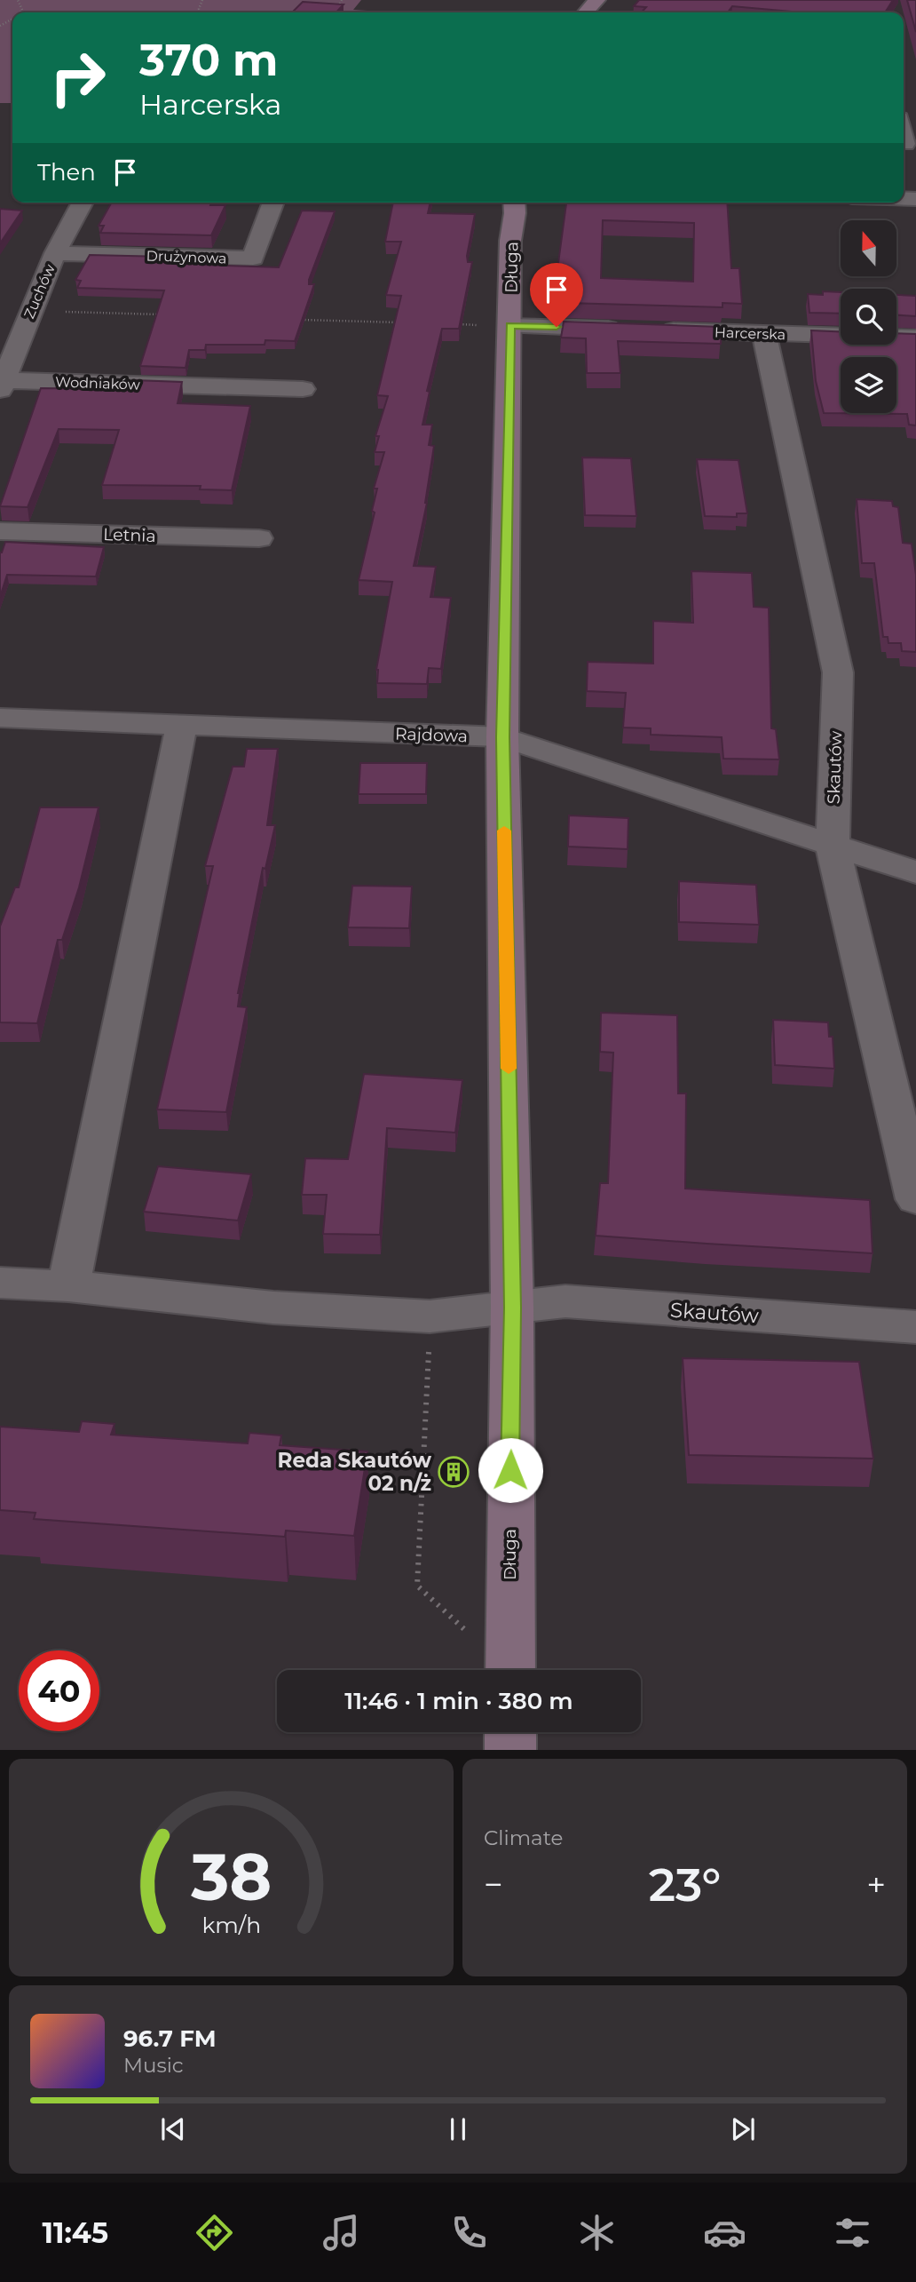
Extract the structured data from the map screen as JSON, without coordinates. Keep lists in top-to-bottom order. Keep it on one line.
{"streets":{"street":["Drużynowa","Długa","Zuchów","Harcerska","Wodniaków","Letnia","Rajdowa","Skautów"]},"crossings":[["Drużynowa","Zuchów"],["Długa","Rajdowa"],["Długa","Skautów"],["Zuchów","Wodniaków"],["Harcerska","Skautów"],["Rajdowa","Skautów"]],"places":{"building":["Reda Skautów 02 n/ż"]},"north":"top","page":{"turn":["370 m","Harcerska"],"then":"Then","limit":"40","trip":"11:46 · 1 min · 380 m","tile":"Climate","heat":["−","23°","+"],"song":["96.7 FM","Music"],"tabs":"11:45","gauge":["38","km/h"]}}
